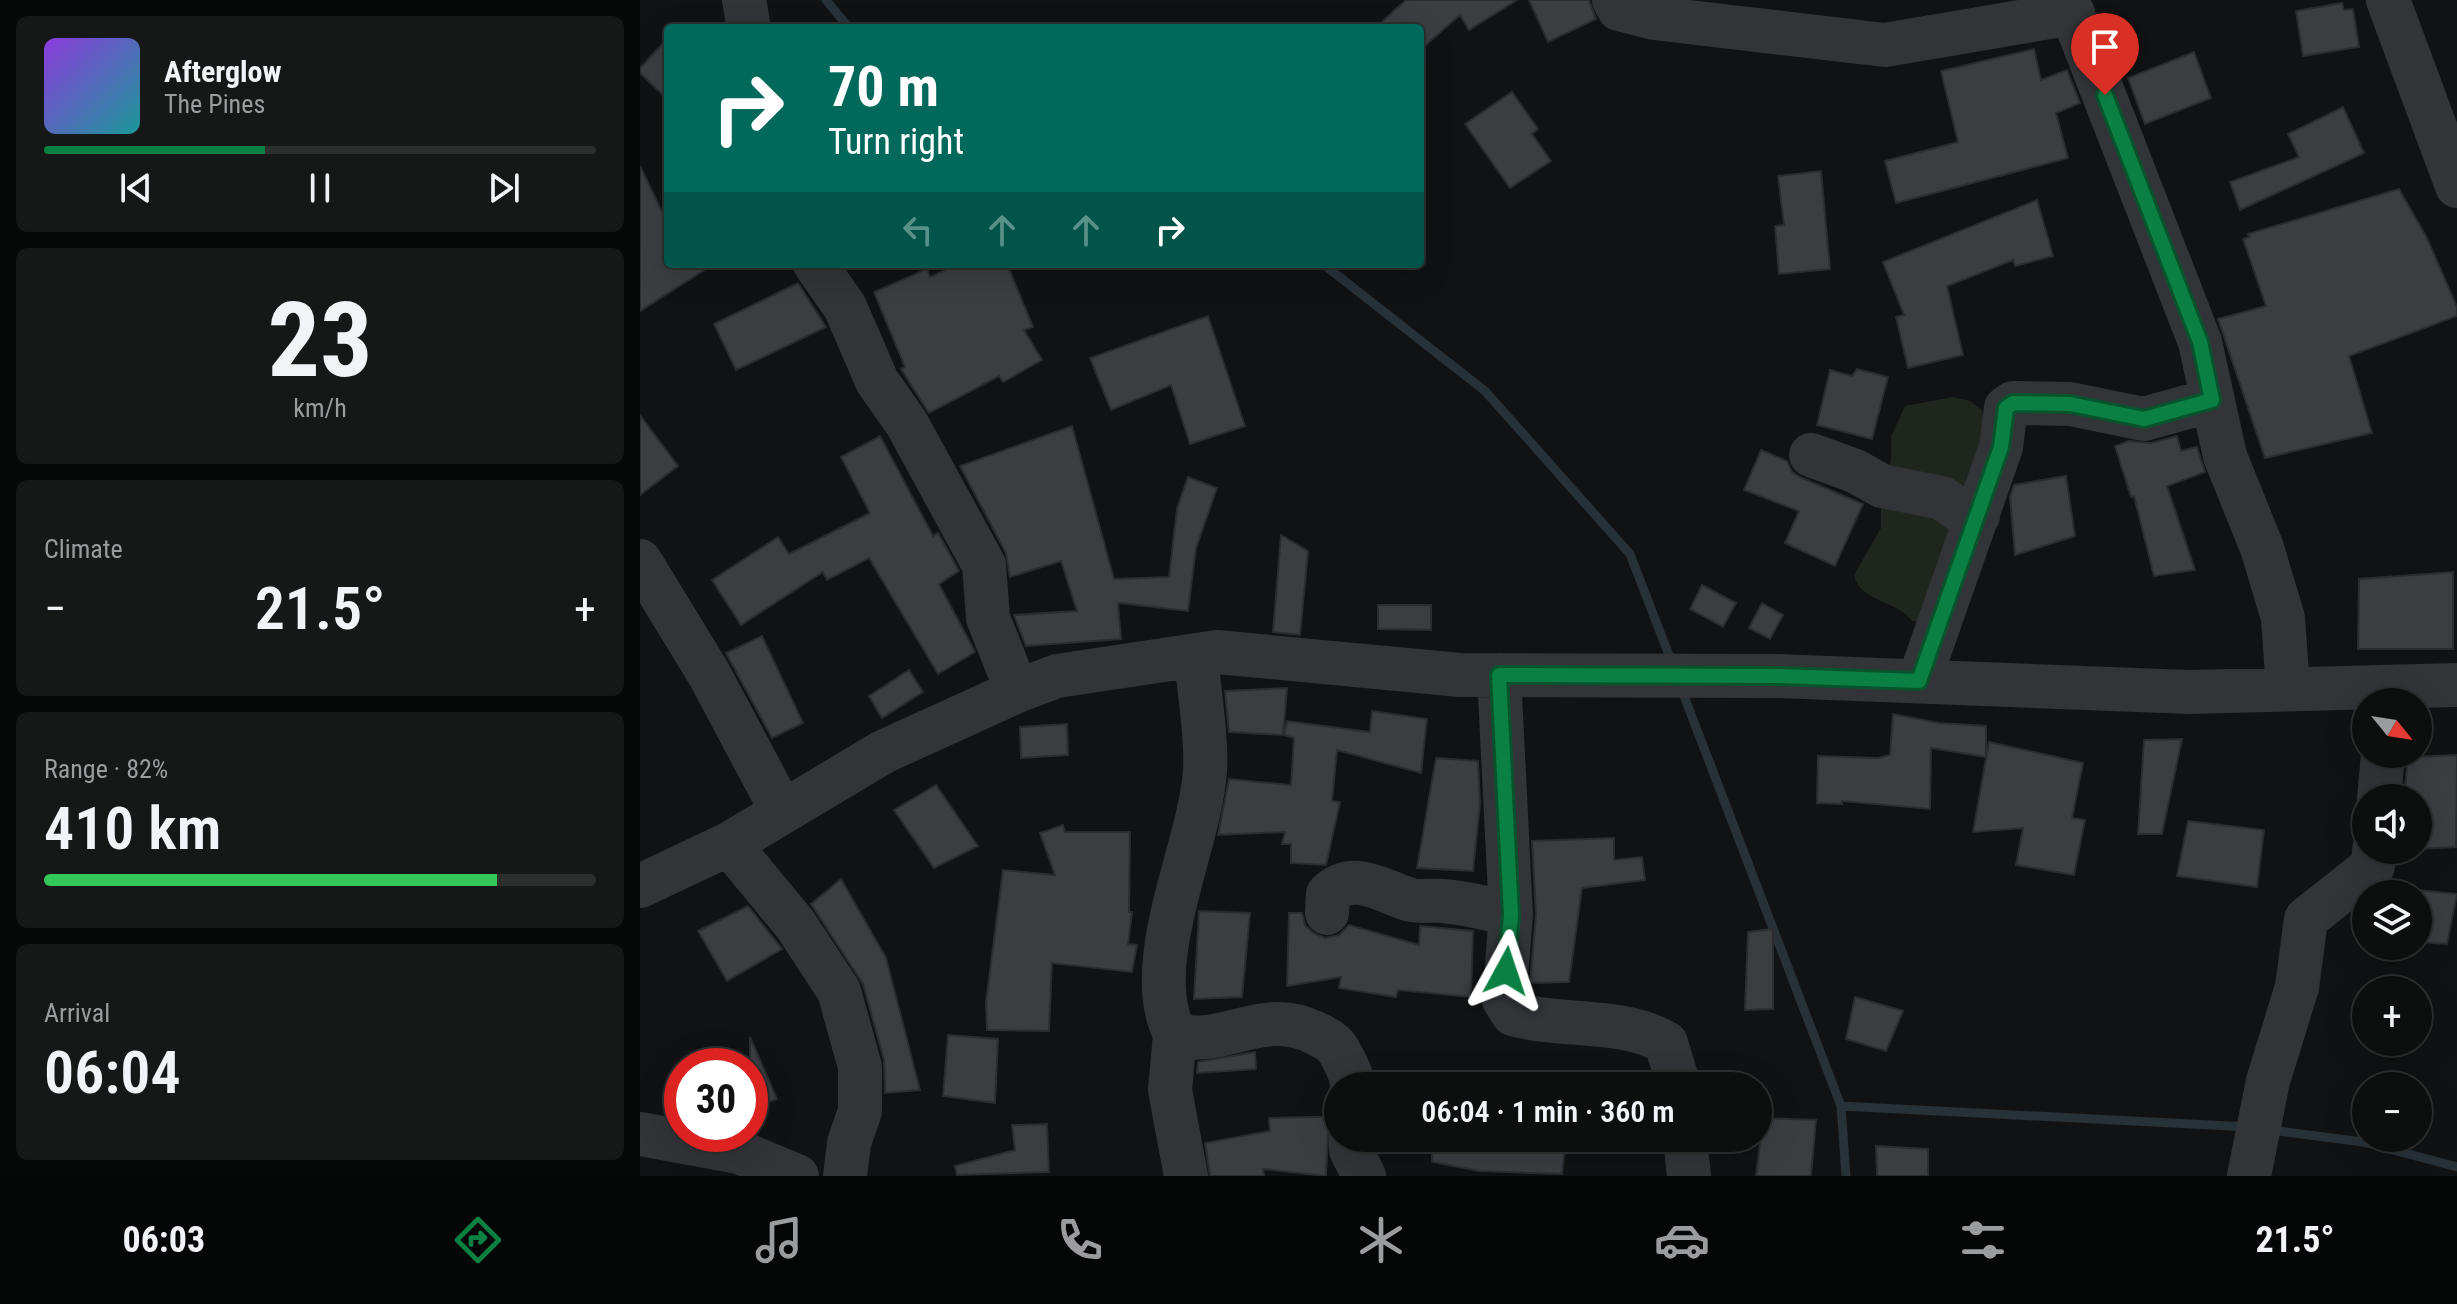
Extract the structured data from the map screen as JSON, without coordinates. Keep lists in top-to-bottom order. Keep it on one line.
{"north":"bottom right","page":{"turn":["70 m","Turn right"],"song":["Afterglow","The Pines"],"tile":[["23","km/h"],"Climate",["Range · 82%","410 km"],["Arrival","06:04"]],"heat":["−","21.5°","+"],"map_buttons":["+","−"],"limit":"30","trip":"06:04 · 1 min · 360 m","tabs":["06:03","21.5°"]}}
